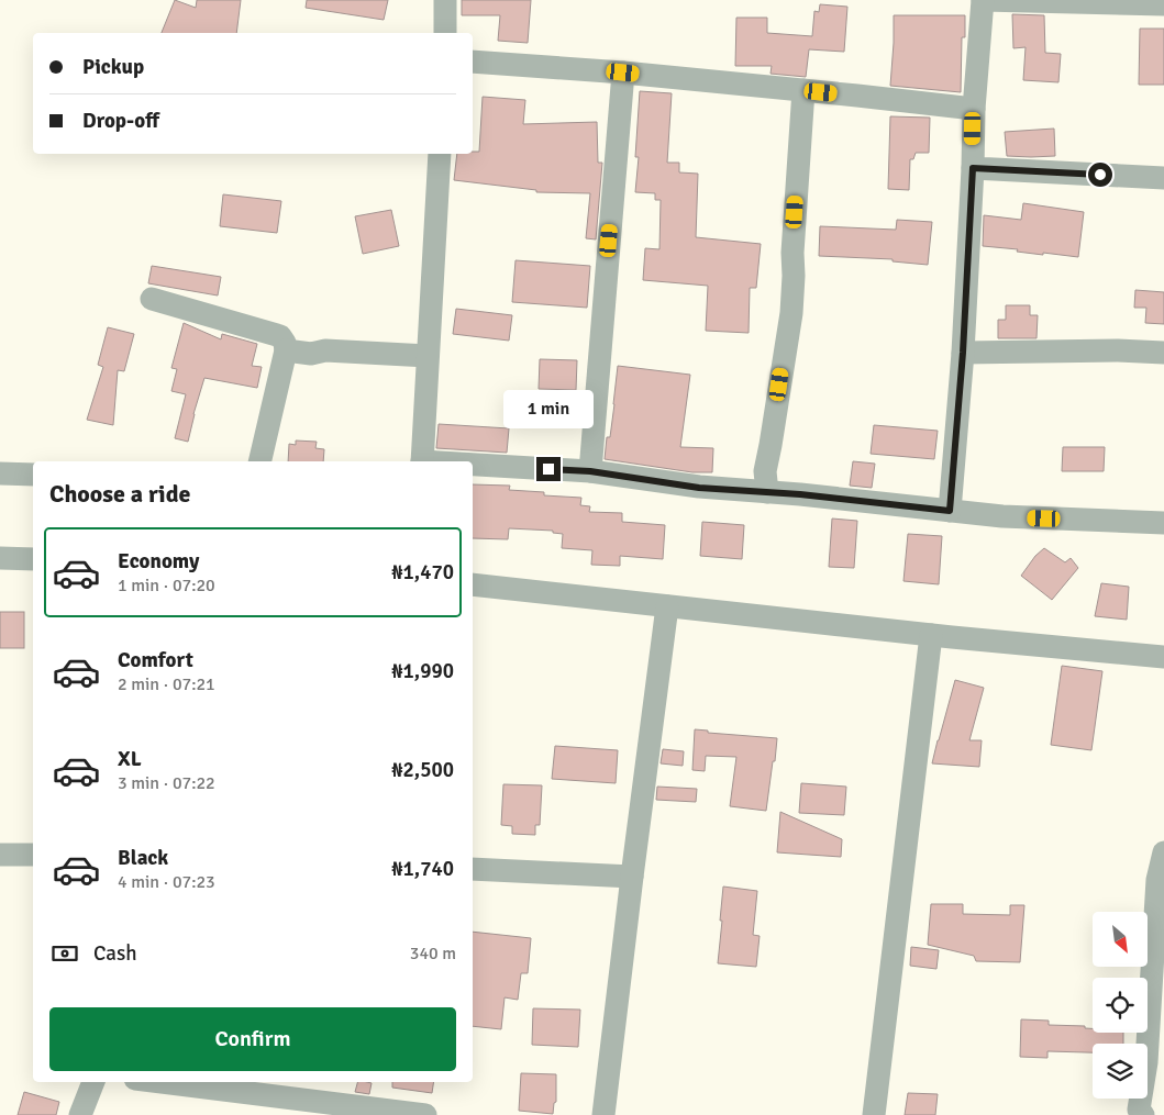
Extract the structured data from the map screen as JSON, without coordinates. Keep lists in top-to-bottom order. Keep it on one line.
{"north":"bottom right","page":{"banner":["Pickup","Drop-off"],"bubble":"1 min","heading":"Choose a ride","list":[{"name":"Economy","note":"1 min · 07:20","value":"₦1,470"},{"name":"Comfort","note":"2 min · 07:21","value":"₦1,990"},{"name":"XL","note":"3 min · 07:22","value":"₦2,500"},{"name":"Black","note":"4 min · 07:23","value":"₦1,740"}],"pay":["Cash","340 m"],"buttons":"Confirm"}}
